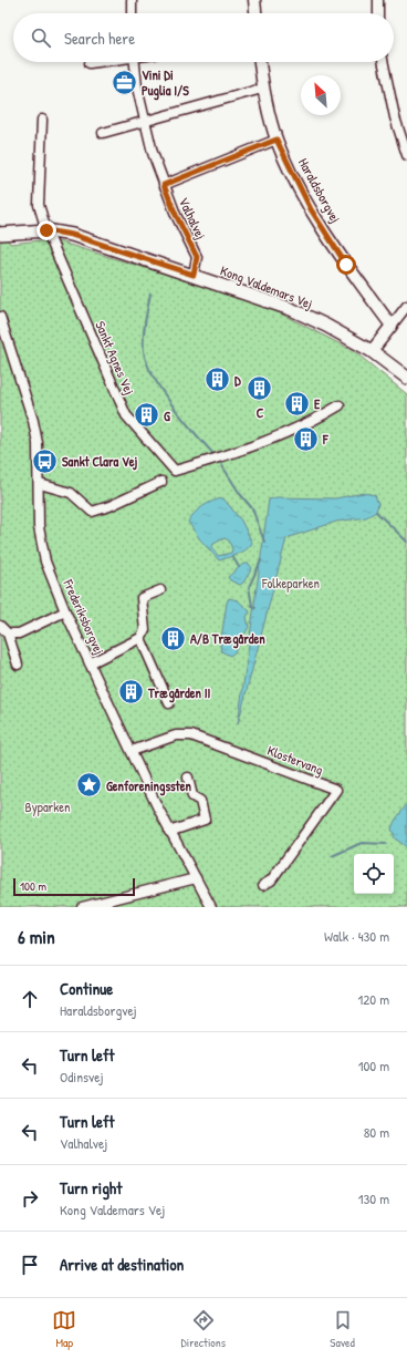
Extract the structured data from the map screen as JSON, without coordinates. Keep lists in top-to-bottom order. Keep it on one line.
{"streets":{"main road":["Kong Valdemars Vej"],"street":["Haraldsborgvej","Valhalvej","Sankt Agnes Vej","Frederiksborgvej","Klostervang"]},"crossings":[["Valhalvej","Kong Valdemars Vej"],["Kong Valdemars Vej","Sankt Agnes Vej"],["Frederiksborgvej","Klostervang"]],"parks":["Folkeparken","Byparken"],"places":{"office":["Vini Di Puglia I/S"],"building":["D","C","E","G","F","A/B Trægården","Trægården II"],"bus stop":["Sankt Clara Vej"],"place":["Genforeningssten"]},"scale_bar":"100 m","north":"top left","page":{"search":"Search here","scale":"100 m","heading":["6 min","Walk · 430 m"],"list":[["Continue","Haraldsborgvej","120 m"],["Turn left","Odinsvej","100 m"],["Turn left","Valhalvej","80 m"],["Turn right","Kong Valdemars Vej","130 m"],"Arrive at destination"],"nav":["Map","Directions","Saved"]}}
